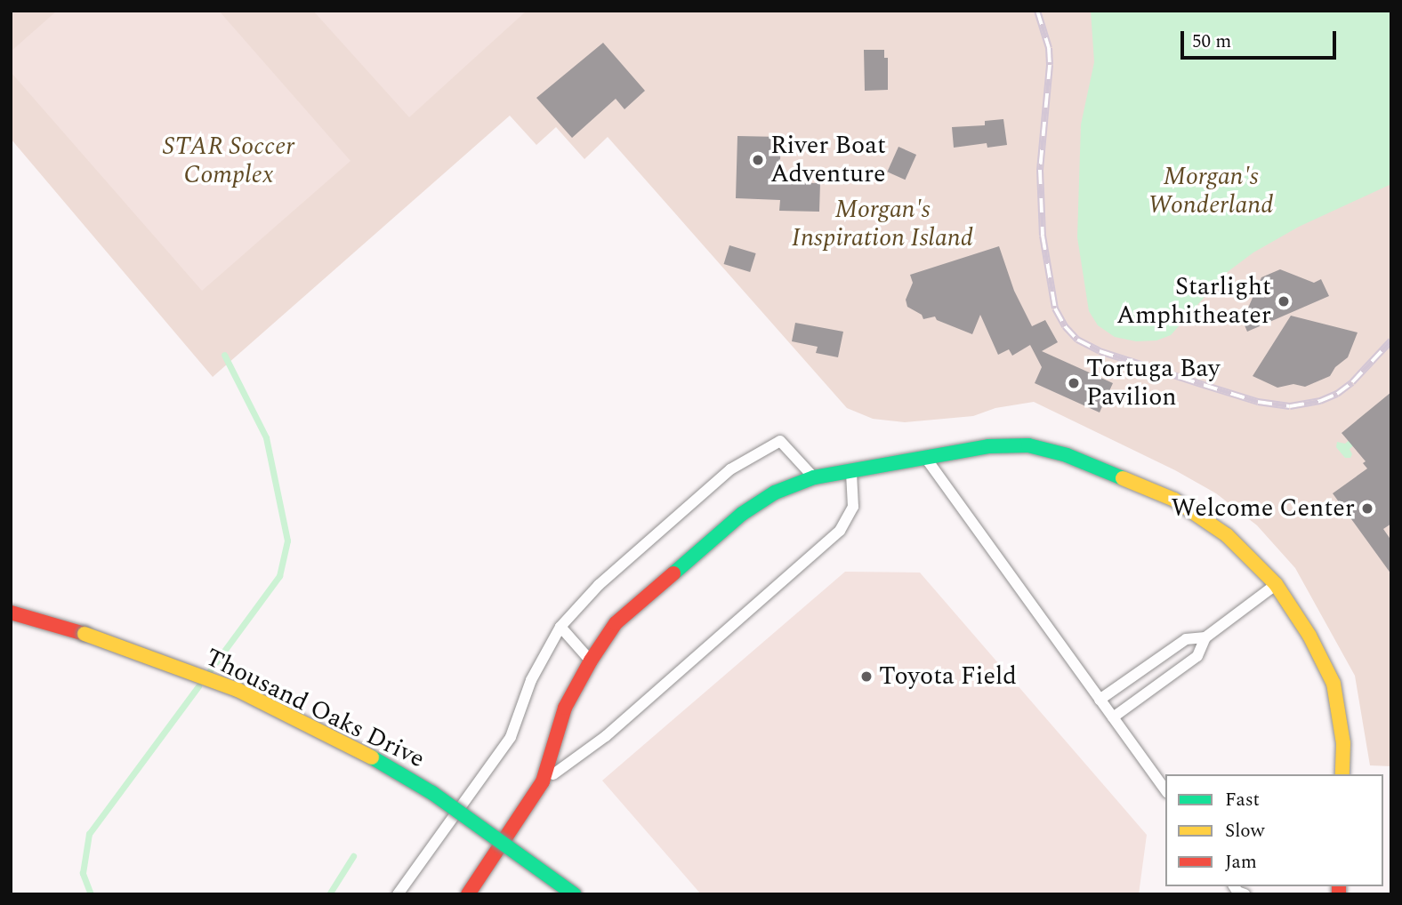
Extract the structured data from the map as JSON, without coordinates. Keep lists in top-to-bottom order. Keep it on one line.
{"streets":{"street":["Thousand Oaks Drive"]},"parks":["STAR Soccer Complex","Morgan's Wonderland","Morgan's Inspiration Island"],"places":["River Boat Adventure","Starlight Amphitheater","Tortuga Bay Pavilion","Welcome Center","Toyota Field"],"legend":["Fast","Slow","Jam"],"scale_bar":"50 m"}
